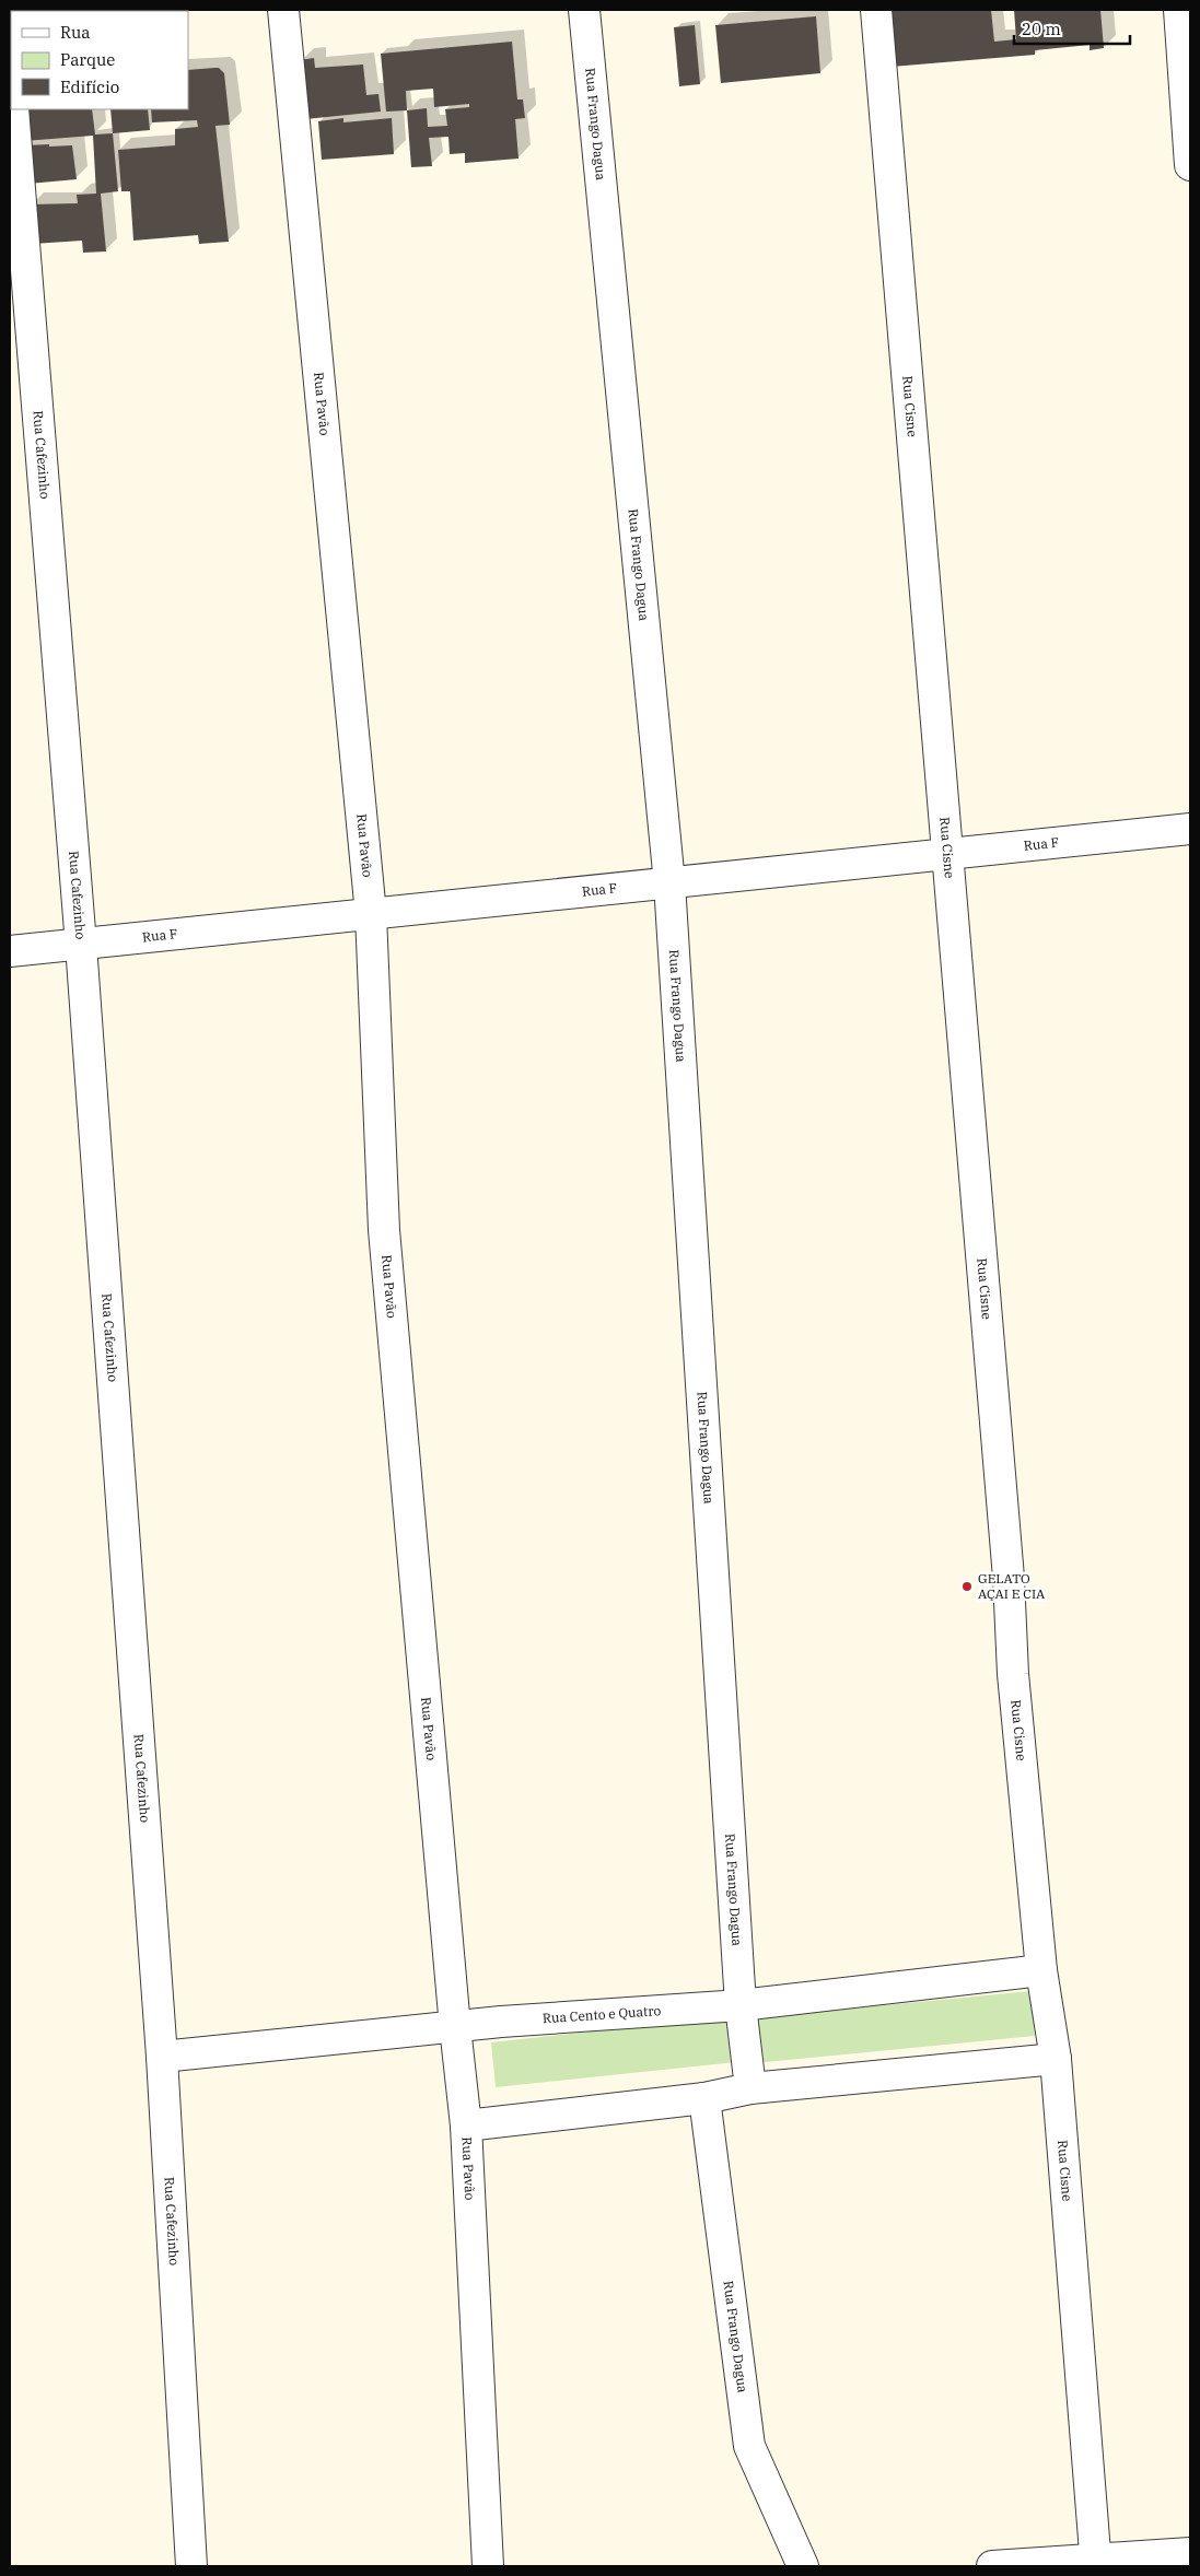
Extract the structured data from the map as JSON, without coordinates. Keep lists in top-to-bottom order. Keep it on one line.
{"streets":{"street":["Rua Frango Dagua","Rua Pavão","Rua Cisne","Rua Cafezinho","Rua F","Rua Cento e Quatro"]},"crossings":[["Rua Frango Dagua","Rua F"],["Rua Frango Dagua","Rua Cento e Quatro"],["Rua Pavão","Rua F"],["Rua Pavão","Rua Cento e Quatro"],["Rua Cisne","Rua F"],["Rua Cisne","Rua Cento e Quatro"],["Rua Cafezinho","Rua F"],["Rua Cafezinho","Rua Cento e Quatro"]],"places":["GELATO AÇAI E CIA"],"legend":["Rua","Parque","Edifício"],"scale_bar":"20 m"}
